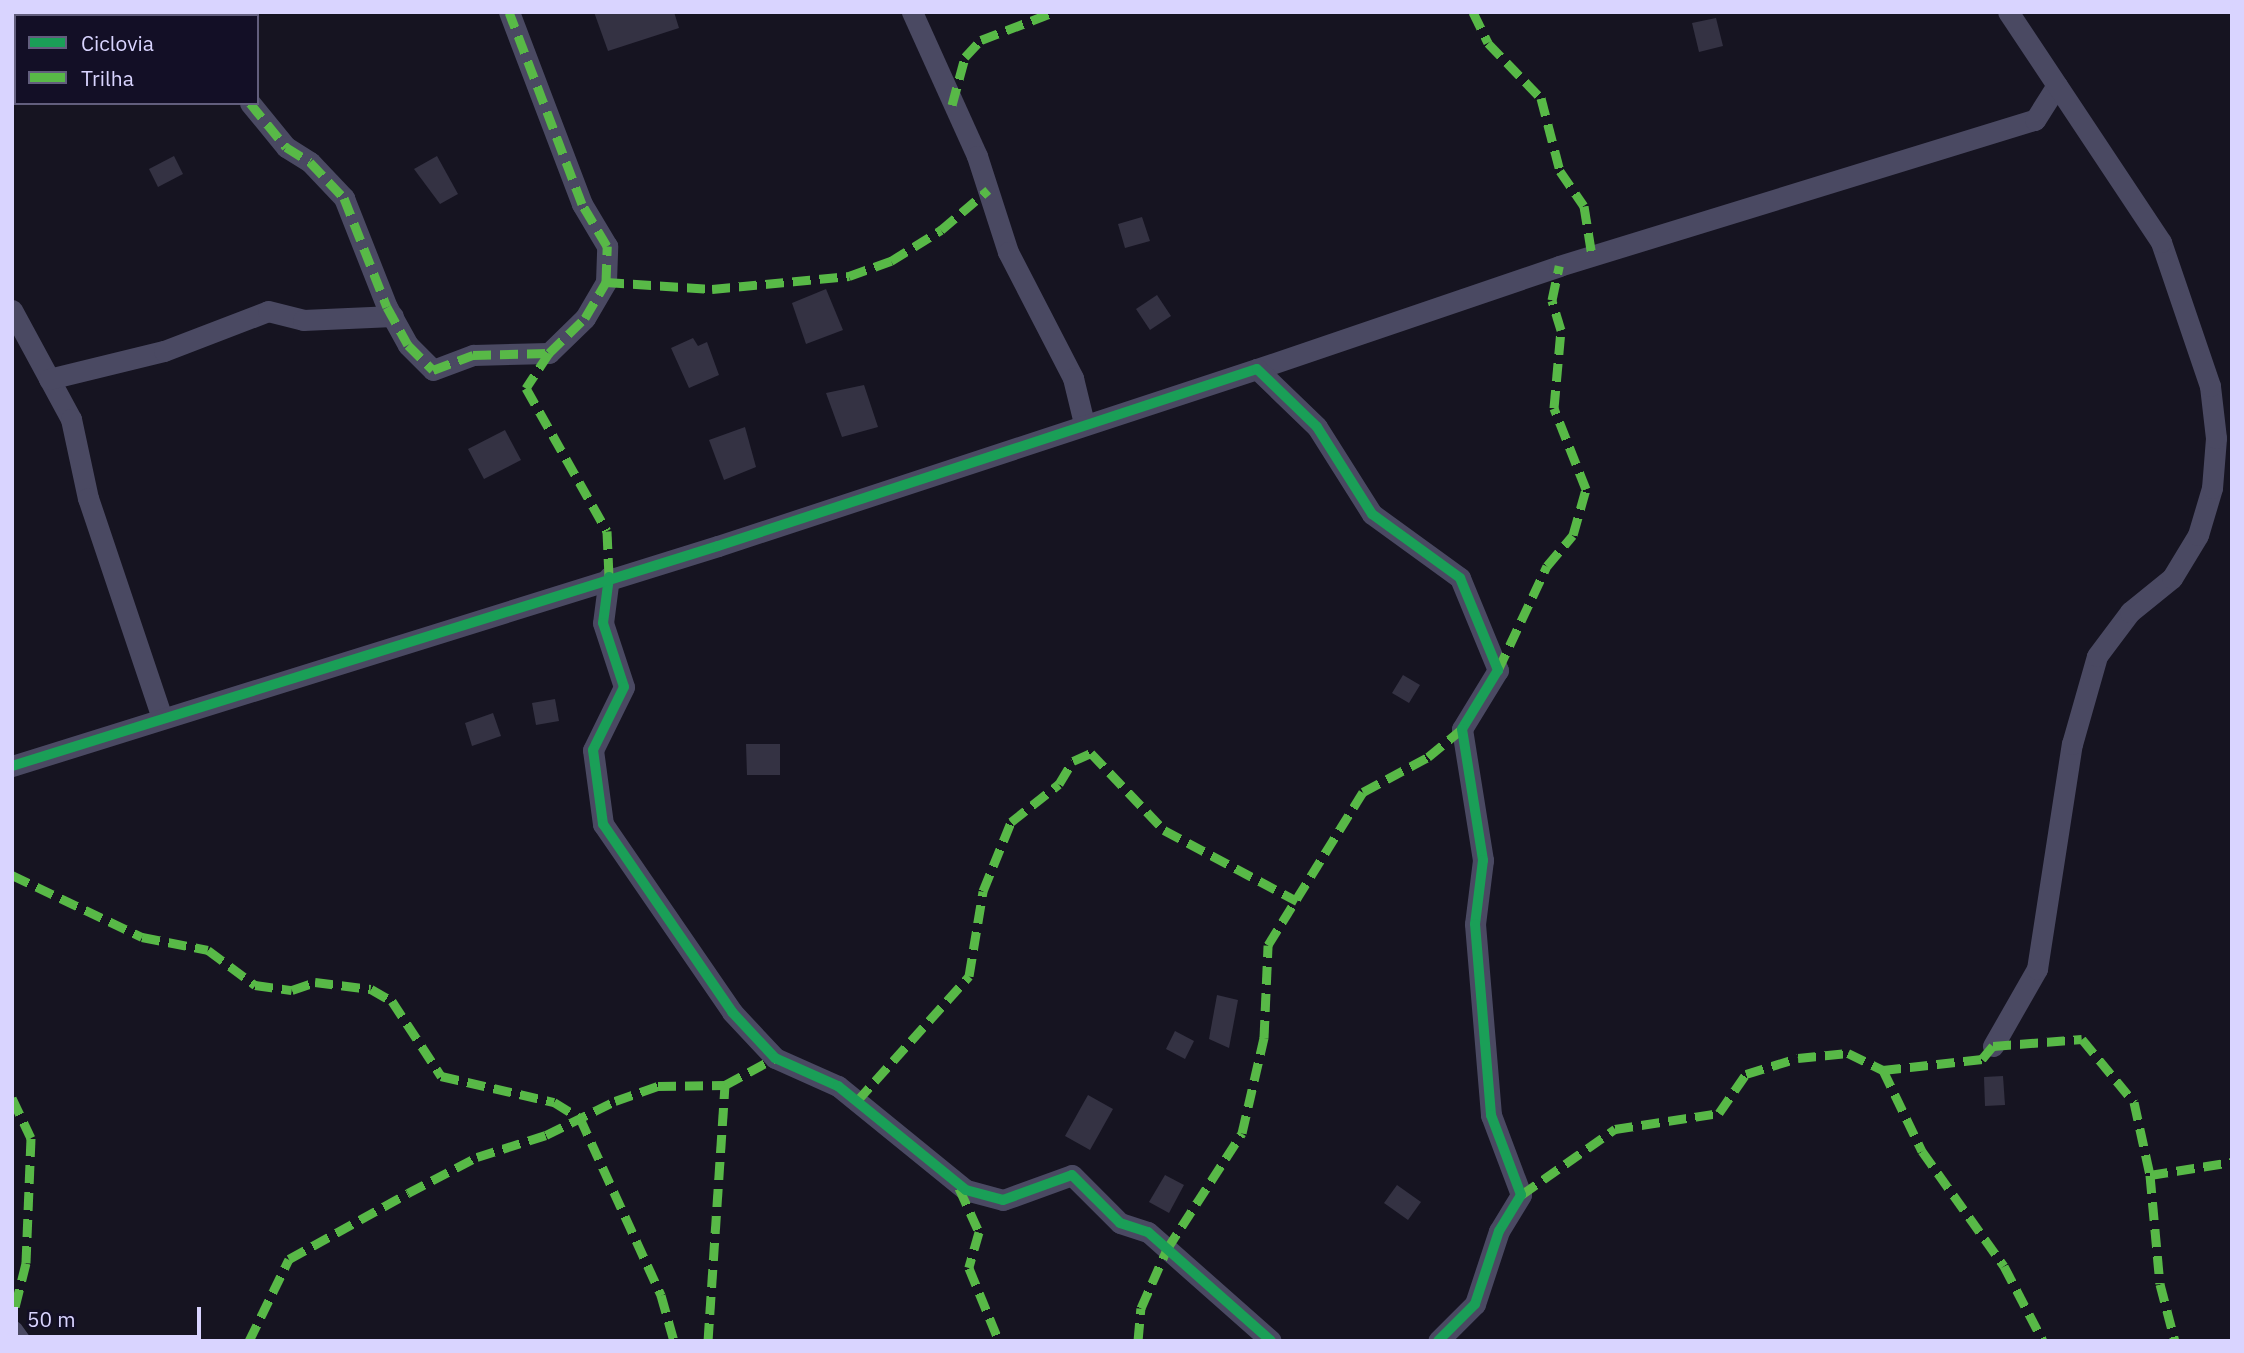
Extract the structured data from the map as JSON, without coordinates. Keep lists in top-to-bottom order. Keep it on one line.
{"legend":["Ciclovia","Trilha"],"scale_bar":"50 m"}
